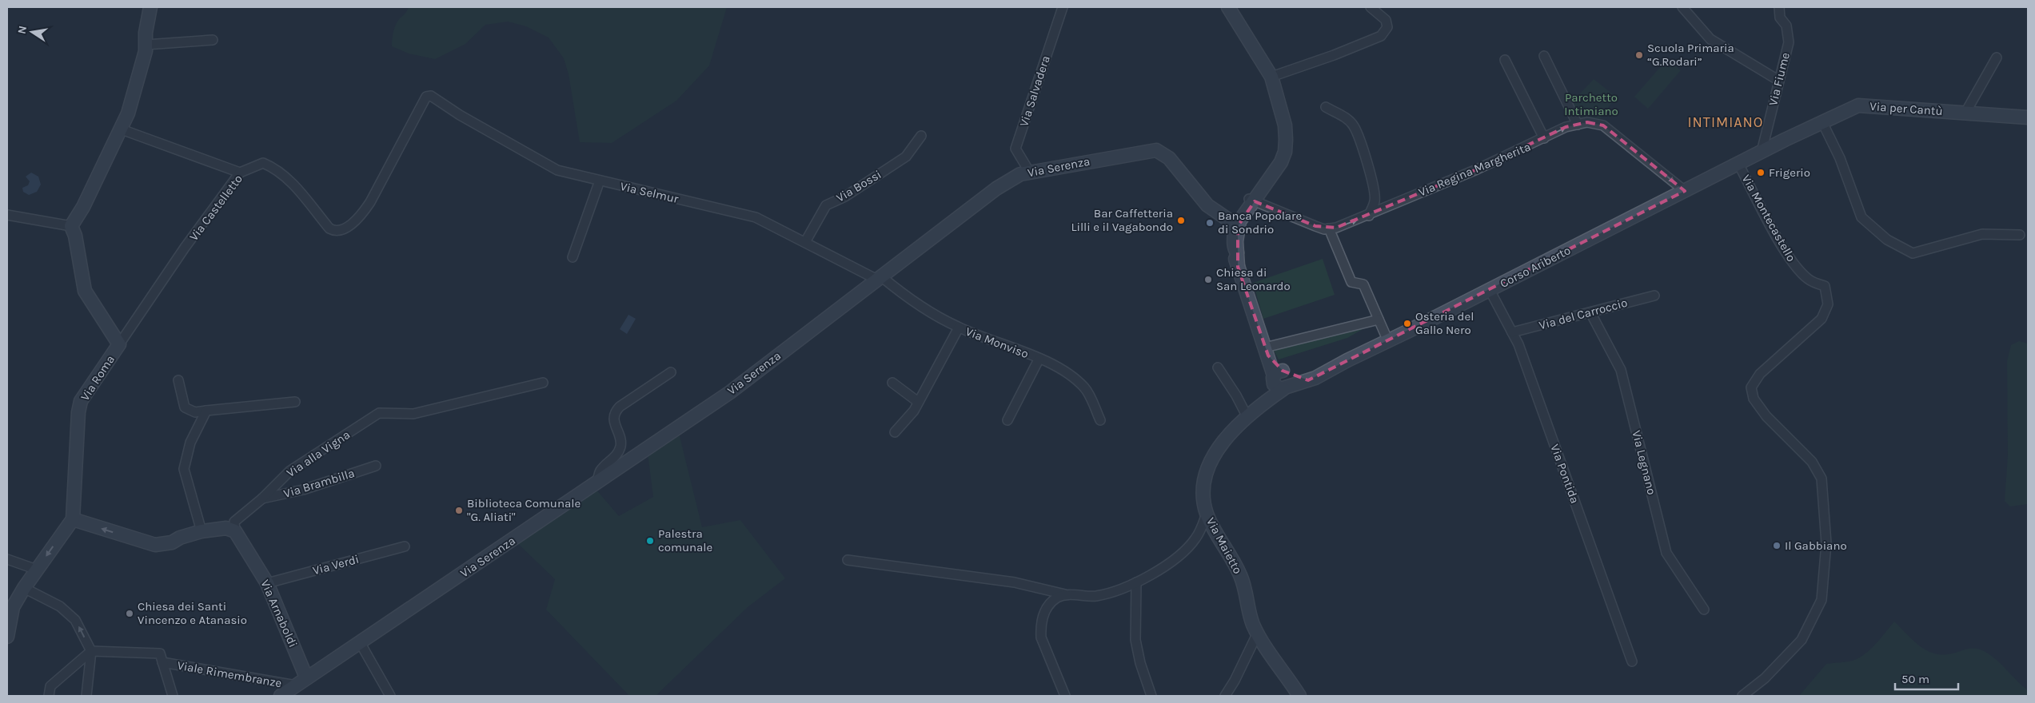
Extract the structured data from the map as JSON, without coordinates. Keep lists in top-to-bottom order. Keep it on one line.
{"streets":{"street":["Via Fiume","Via Salvadera","Via per Cantù","Via Serenza","Via Regina Margherita","Via Bossi","Via Selmur","Via Castelletto","Via Montecastello","Corso Ariberto","Via del Carroccio","Via Monviso","Via Roma","Via alla Vigna","Via Legnano","Via Pontida","Via Brambilla","Via Maietto","Via Verdi","Via Arnaboldi","Viale Rimembranze"]},"crossings":[["Via Fiume","Via per Cantù"],["Via Fiume","Corso Ariberto"],["Via Salvadera","Via Serenza"],["Via per Cantù","Corso Ariberto"],["Via Serenza","Via Selmur"],["Via Serenza","Via Monviso"],["Via Serenza","Via Arnaboldi"],["Via Serenza","Viale Rimembranze"],["Via Regina Margherita","Corso Ariberto"],["Via Bossi","Via Selmur"],["Via Selmur","Via Castelletto"],["Via Selmur","Via Monviso"],["Via Castelletto","Via Roma"],["Via Montecastello","Corso Ariberto"],["Corso Ariberto","Via Pontida"],["Corso Ariberto","Via Maietto"],["Via del Carroccio","Via Legnano"],["Via del Carroccio","Via Pontida"],["Via alla Vigna","Via Brambilla"],["Via alla Vigna","Via Arnaboldi"],["Via Verdi","Via Arnaboldi"]],"one_way":["Via Regina Margherita"],"districts":["INTIMIANO"],"parks":["Parchetto Intimiano"],"places":["Scuola Primaria “G.Rodari”","Frigerio","Bar Caffetteria Lilli e il Vagabondo","Banca Popolare di Sondrio","Chiesa di San Leonardo","Osteria del Gallo Nero","Biblioteca Comunale \"G. Aliati\"","Palestra comunale","Il Gabbiano","Chiesa dei Santi Vincenzo e Atanasio"],"scale_bar":"50 m","north":"left"}
